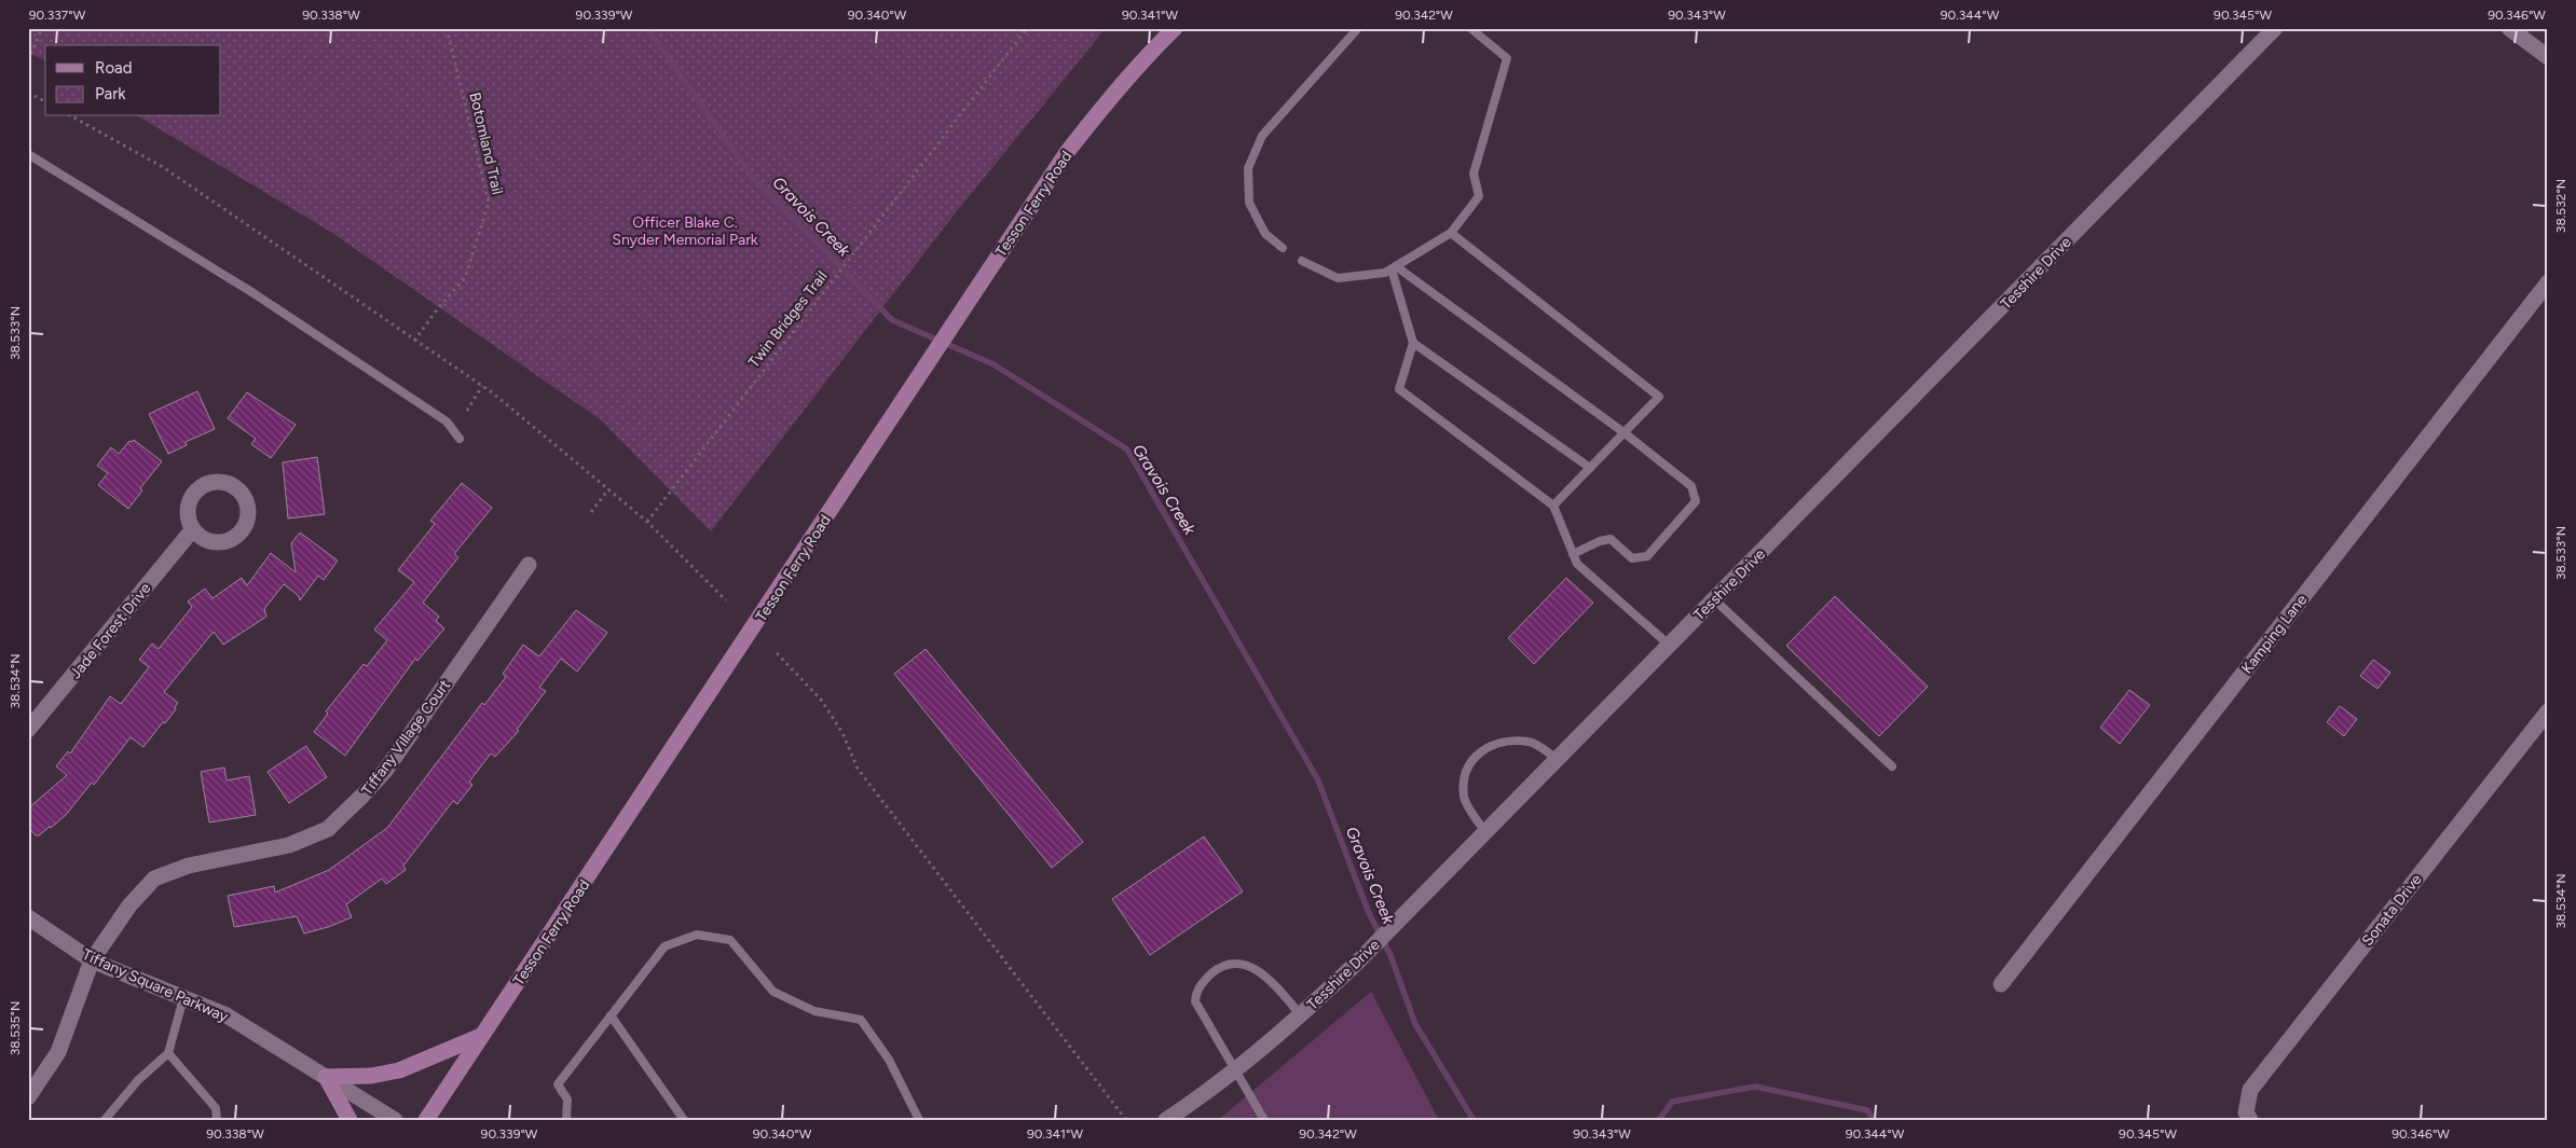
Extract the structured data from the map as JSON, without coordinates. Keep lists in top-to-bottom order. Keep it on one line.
{"streets":{"main road":["Tesson Ferry Road"],"street":["Tesshire Drive","Jade Forest Drive","Kamping Lane","Tiffany Village Court","Sonata Drive","Tiffany Square Parkway"],"path":["Botomland Trail","Twin Bridges Trail"]},"crossings":[["Tiffany Village Court","Tiffany Square Parkway"]],"water":["Gravois Creek"],"parks":["Officer Blake C. Snyder Memorial Park"],"legend":["Road","Park"],"coordinates":["90.337°W","90.338°W","90.339°W","90.340°W","90.341°W","90.342°W","90.343°W","90.344°W","90.345°W","90.346°W","38.532°N","38.533°N","38.534°N","38.535°N"]}
